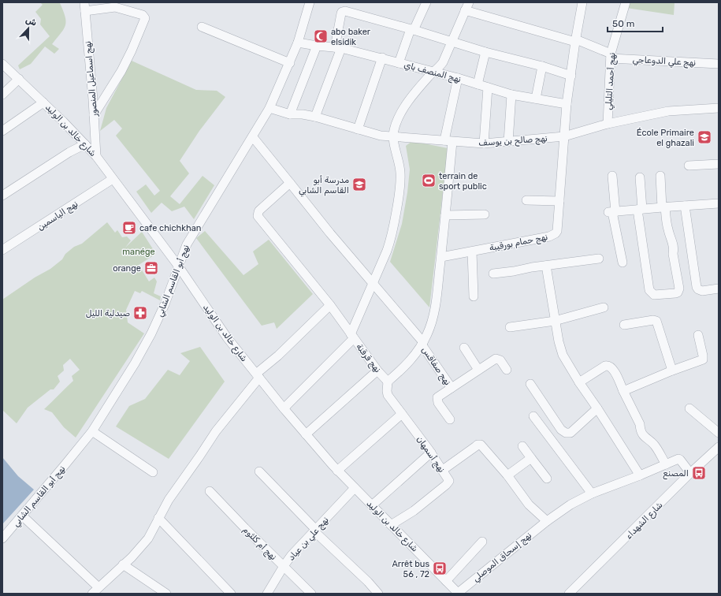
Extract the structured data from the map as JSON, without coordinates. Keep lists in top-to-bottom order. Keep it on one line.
{"streets":{"street":["نهج علي الدوعاجي","نهج المنصف باي","نهج اسماعيل المنصور","نهج أحمد التليلي","شارع خالد بن الوليد","نهج صالح بن يوسف","نهج الياسمين","نهج حمام بورقيبة","نهج أبو القاسم الشابي","نهج قرقنة","نهج صفاقس","نهج أسمهان","شارع الشهداء","نهج علي بن عياد","نهج أم كلثوم","نهج إسحاق الموصلي"]},"crossings":[["نهج علي الدوعاجي","نهج أحمد التليلي"],["نهج علي الدوعاجي","نهج حمام بورقيبة"],["نهج المنصف باي","نهج حمام بورقيبة"],["نهج المنصف باي","نهج أبو القاسم الشابي"],["نهج اسماعيل المنصور","شارع خالد بن الوليد"],["نهج أحمد التليلي","نهج صالح بن يوسف"],["شارع خالد بن الوليد","نهج الياسمين"],["شارع خالد بن الوليد","نهج أبو القاسم الشابي"],["شارع خالد بن الوليد","نهج أسمهان"],["شارع خالد بن الوليد","نهج علي بن عياد"],["شارع خالد بن الوليد","نهج إسحاق الموصلي"],["نهج صالح بن يوسف","نهج حمام بورقيبة"],["نهج صالح بن يوسف","نهج أبو القاسم الشابي"],["نهج قرقنة","نهج صفاقس"],["نهج قرقنة","نهج أسمهان"],["شارع الشهداء","نهج إسحاق الموصلي"],["نهج علي بن عياد","نهج أم كلثوم"]],"parks":["manége"],"places":{"mosque":["abo baker elsidik"],"school or university":["École Primaire el ghazali","مدرسة أبو القاسم الشابي"],"sports":["terrain de sport public"],"cafe":["cafe chichkhan"],"office":["orange"],"pharmacy":["صيدلية الليل"],"bus stop":["المصنع","Arrêt bus 56 , 72"]},"scale_bar":"50 m","north":"top"}
